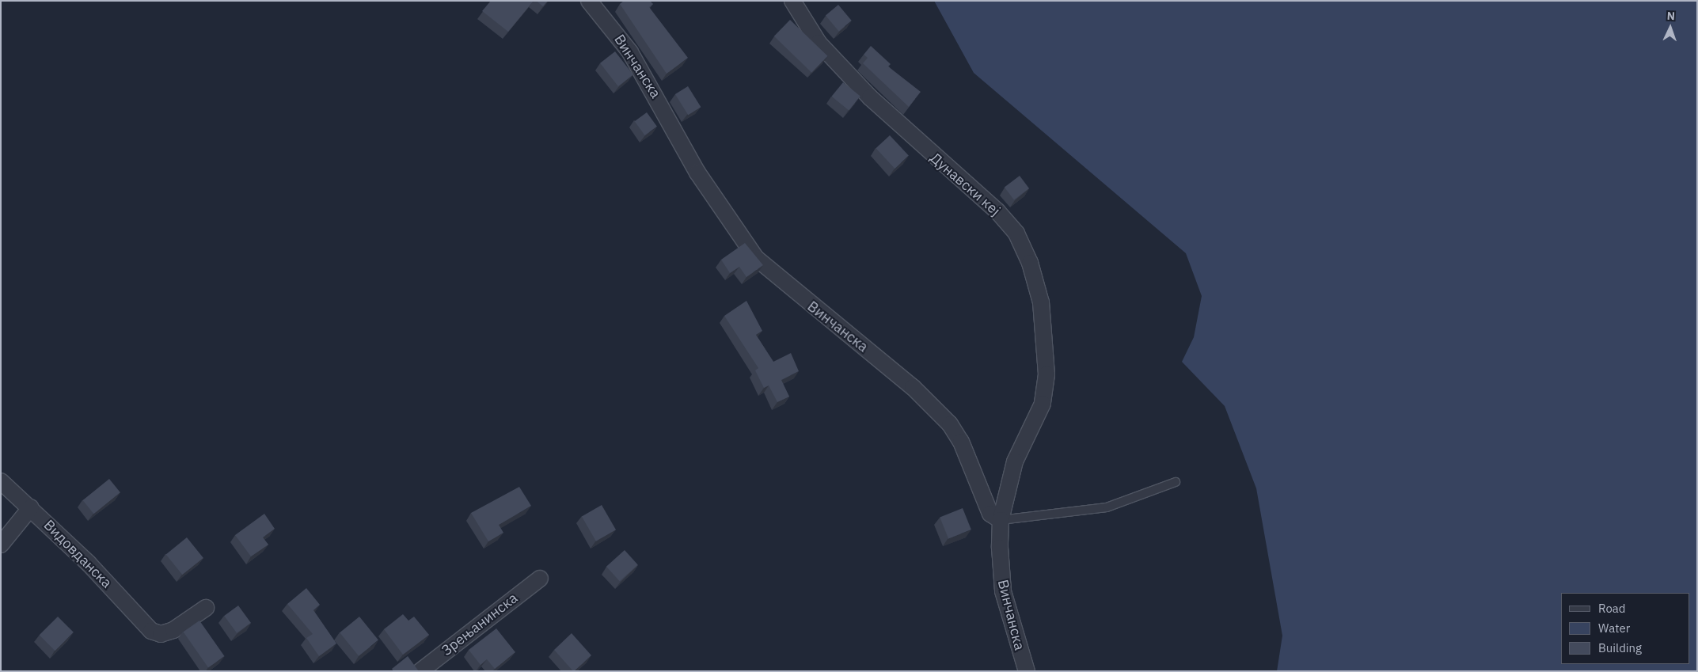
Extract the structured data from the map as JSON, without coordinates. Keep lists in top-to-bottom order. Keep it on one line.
{"streets":{"street":["Винчанска","Дунавски кеј","Видовданска","Зрењанинска"]},"crossings":[["Винчанска","Дунавски кеј"]],"legend":["Road","Water","Building"],"north":"top"}
